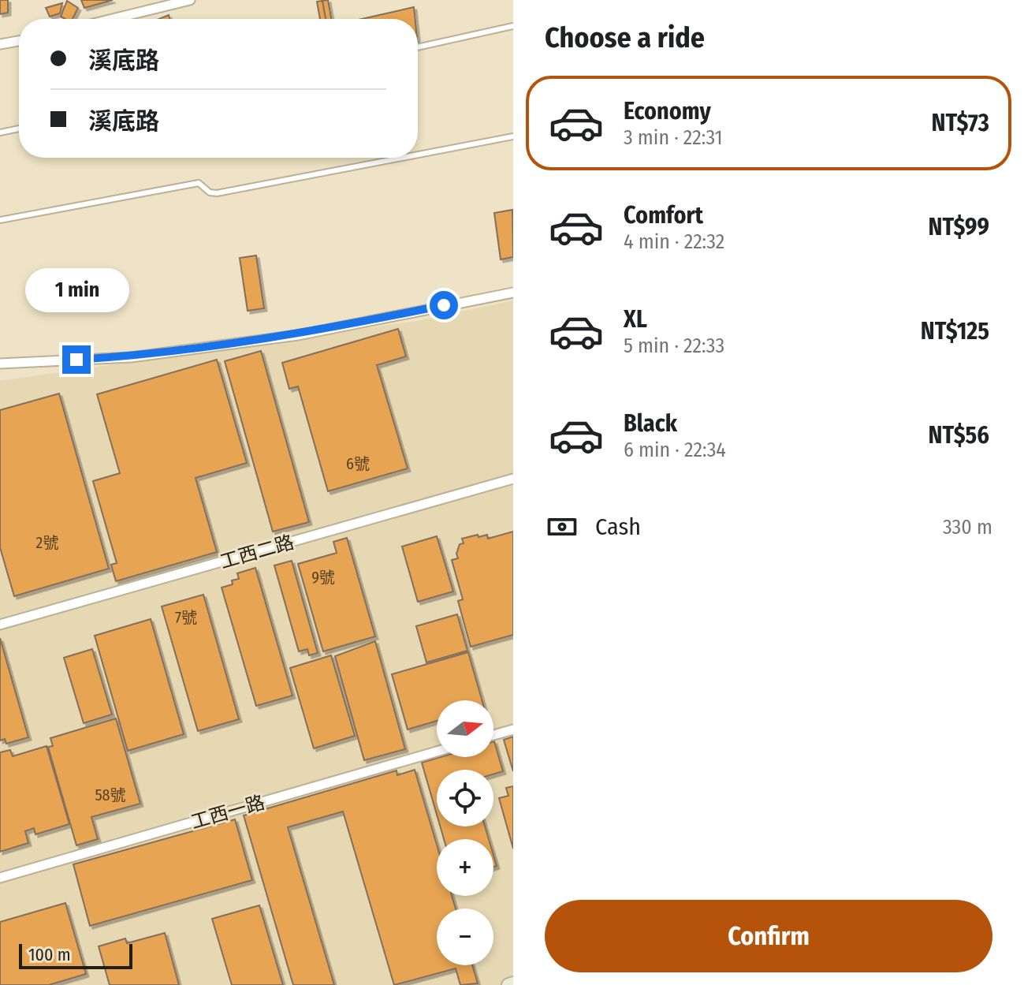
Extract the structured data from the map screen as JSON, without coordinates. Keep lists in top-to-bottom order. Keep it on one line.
{"streets":{"street":["工西二路","工西一路"]},"house_numbers":["6號","2號","9號","7號","58號"],"scale_bar":"100 m","north":"right","page":{"heading":"Choose a ride","banner":["溪底路","溪底路"],"list":[{"name":"Economy","note":"3 min · 22:31","value":"NT$73"},{"name":"Comfort","note":"4 min · 22:32","value":"NT$99"},{"name":"XL","note":"5 min · 22:33","value":"NT$125"},{"name":"Black","note":"6 min · 22:34","value":"NT$56"}],"bubble":"1 min","pay":["Cash","330 m"],"map_buttons":["+","−"],"buttons":"Confirm","scale":"100 m"}}
